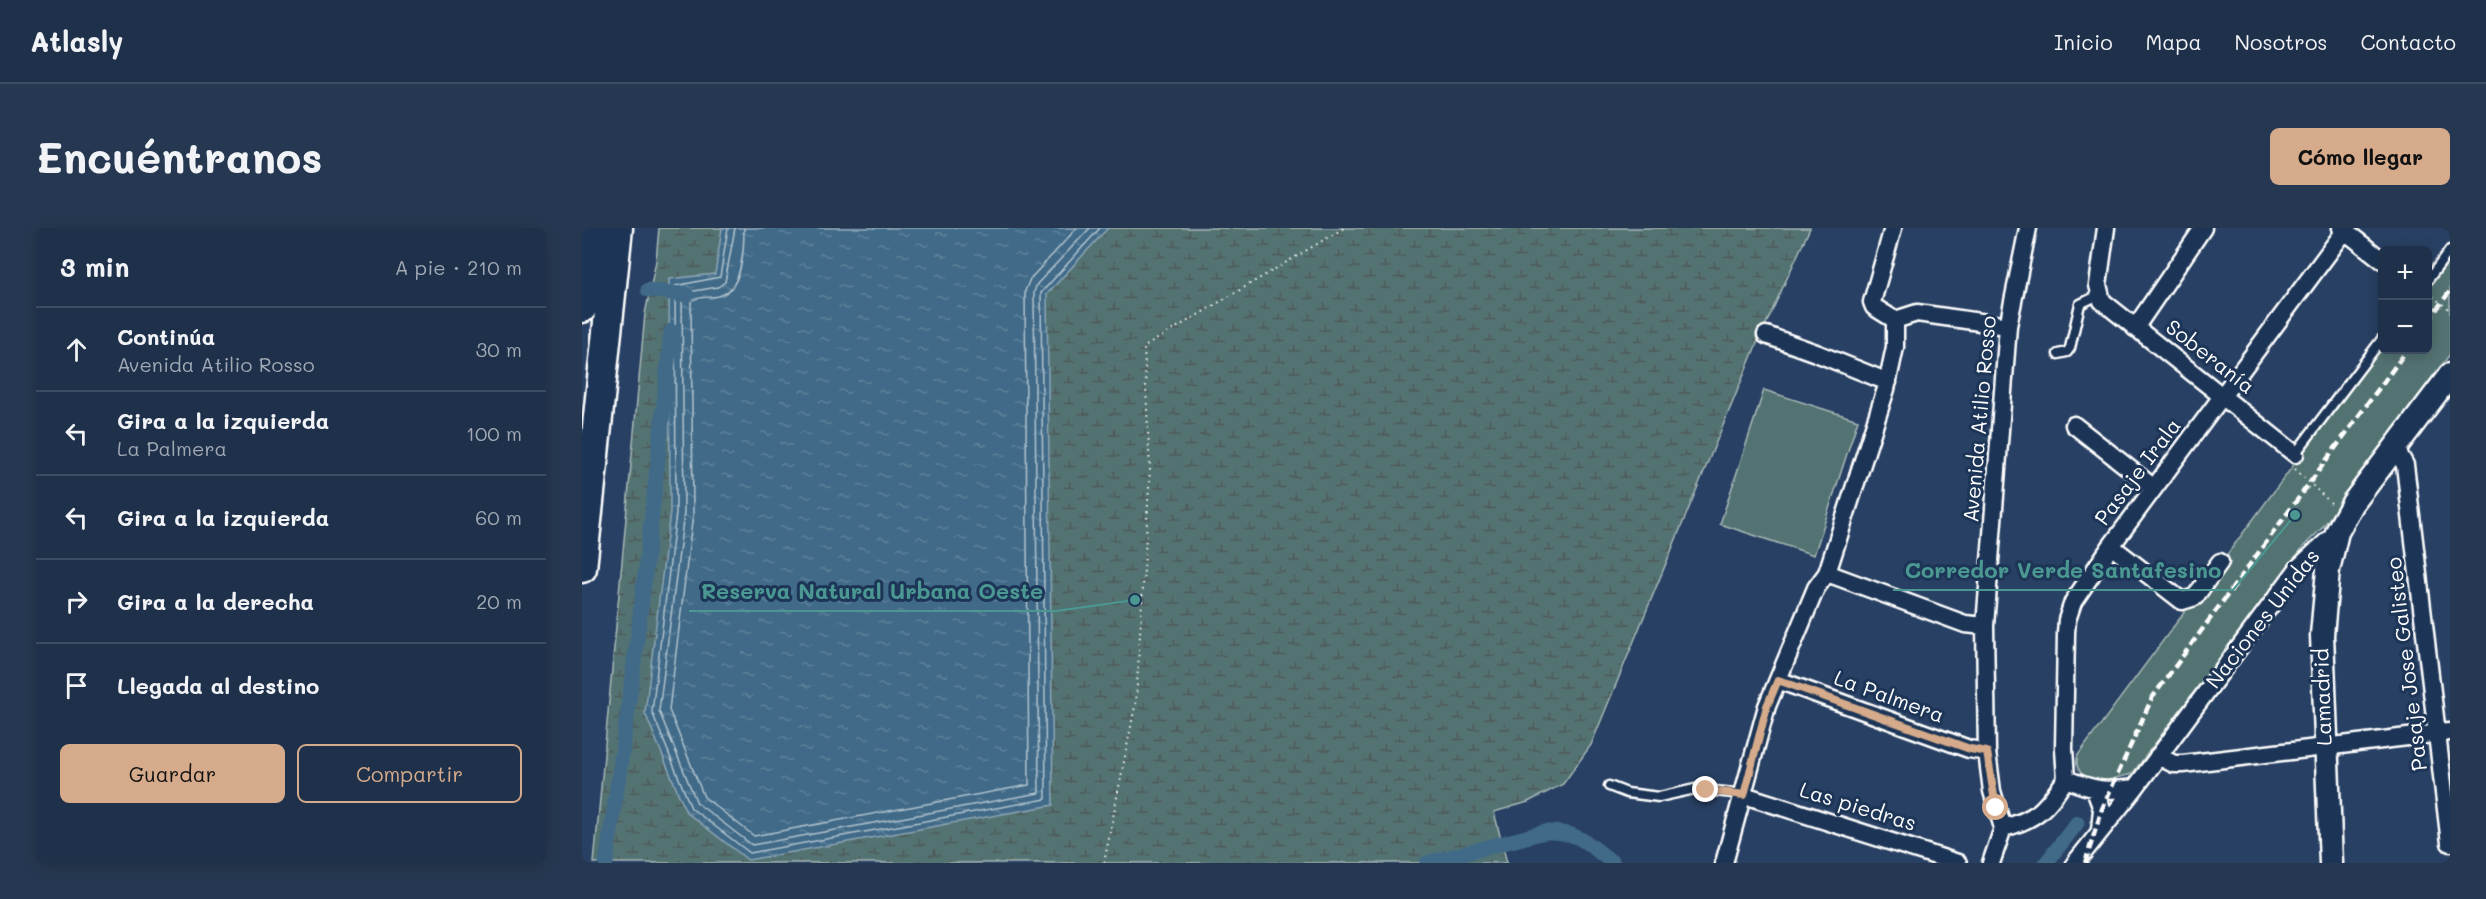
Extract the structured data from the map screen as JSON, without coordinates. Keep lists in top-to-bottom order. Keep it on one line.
{"streets":{"street":["Soberanía","Avenida Atilio Rosso","Pasaje Irala","Naciones Unidas","Pasaje Jose Galisteo","La Palmera","Lamadrid","Las piedras"]},"crossings":[["Soberanía","Pasaje Irala"],["Avenida Atilio Rosso","La Palmera"],["Naciones Unidas","Pasaje Jose Galisteo"],["Naciones Unidas","Lamadrid"]],"places":["Corredor Verde Santafesino","Reserva Natural Urbana Oeste"],"page":{"header":"Atlasly","nav":["Inicio","Mapa","Nosotros","Contacto"],"buttons":["Cómo llegar",["Guardar","Compartir"]],"title":"Encuéntranos","heading":["3 min","A pie · 210 m"],"map_buttons":["+","−"],"list":[["Continúa","Avenida Atilio Rosso","30 m"],["Gira a la izquierda","La Palmera","100 m"],["Gira a la izquierda","60 m"],["Gira a la derecha","20 m"],"Llegada al destino"]}}
